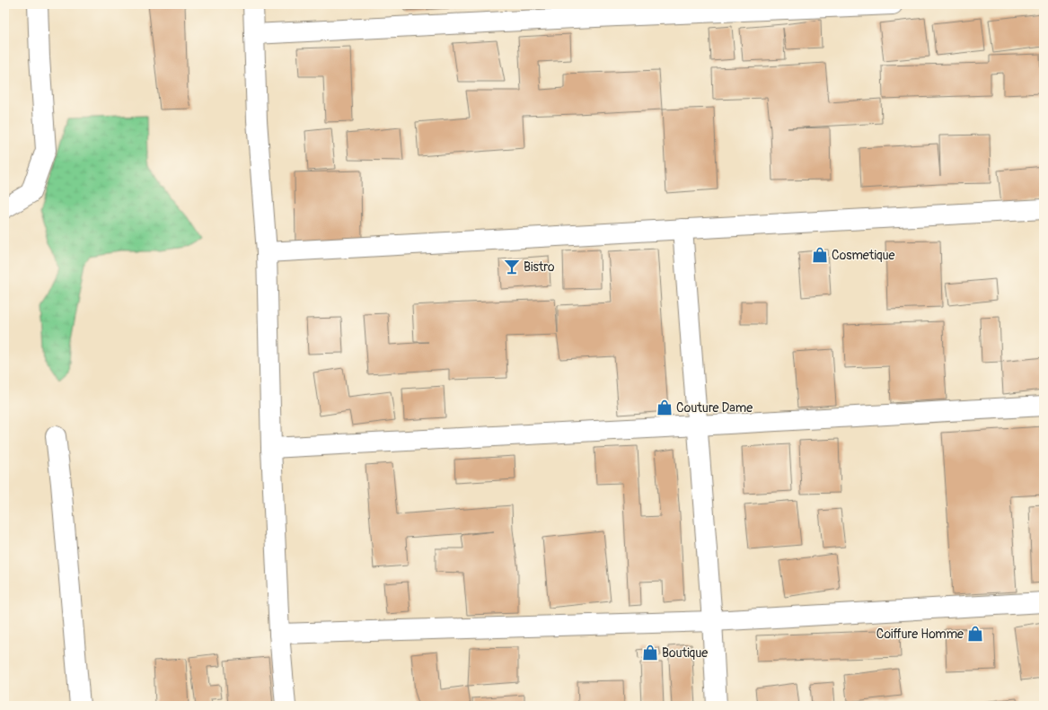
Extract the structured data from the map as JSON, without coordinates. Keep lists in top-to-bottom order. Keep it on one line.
{"places":{"shop":["Cosmetique","Couture Dame","Coiffure Homme","Boutique"],"bar":["Bistro"]}}
